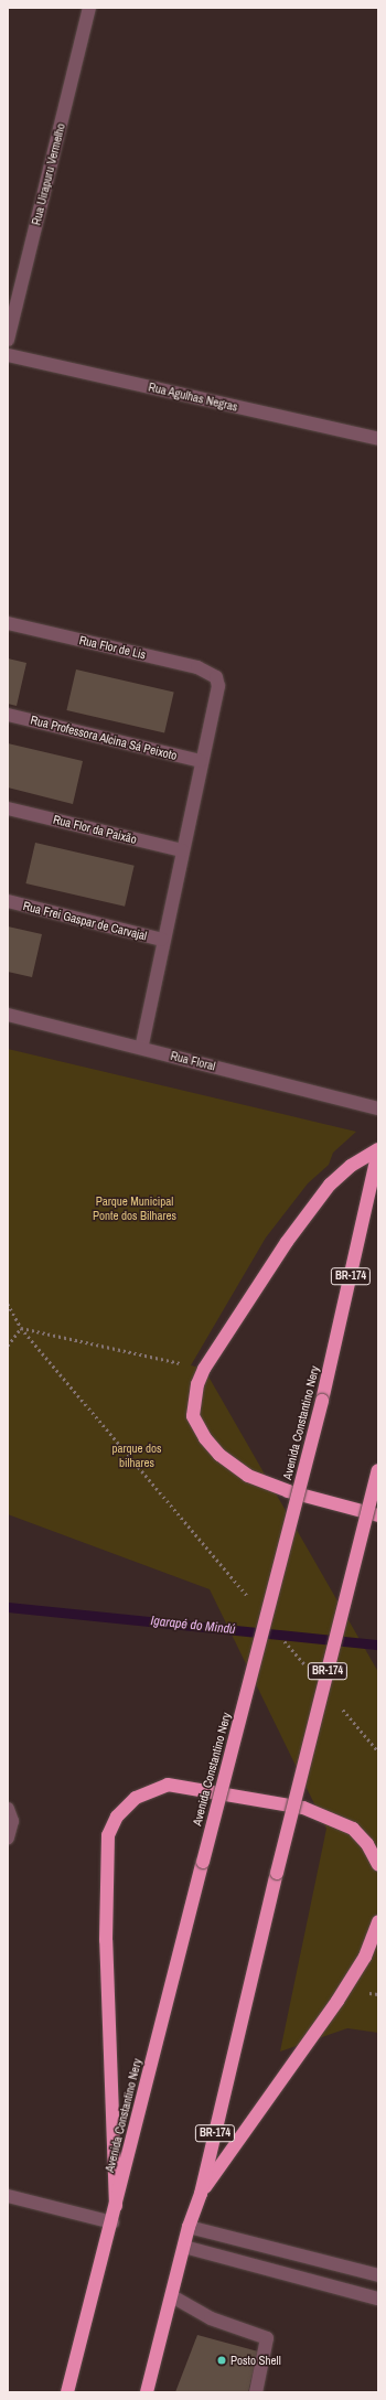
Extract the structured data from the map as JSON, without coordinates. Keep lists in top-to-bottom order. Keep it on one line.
{"streets":{"highway":["BR-174","Avenida Constantino Nery"],"street":["Rua Uirapuru Vermelho","Rua Agulhas Negras","Rua Flor de Lis","Rua Professora Alcina Sá Peixoto","Rua Flor da Paixão","Rua Frei Gaspar de Carvajal","Rua Floral"]},"crossings":[["Rua Flor de Lis","Rua Professora Alcina Sá Peixoto"]],"water":["Igarapé do Mindú"],"parks":["Parque Municipal Ponte dos Bilhares","parque dos bilhares"],"places":["Posto Shell"]}
